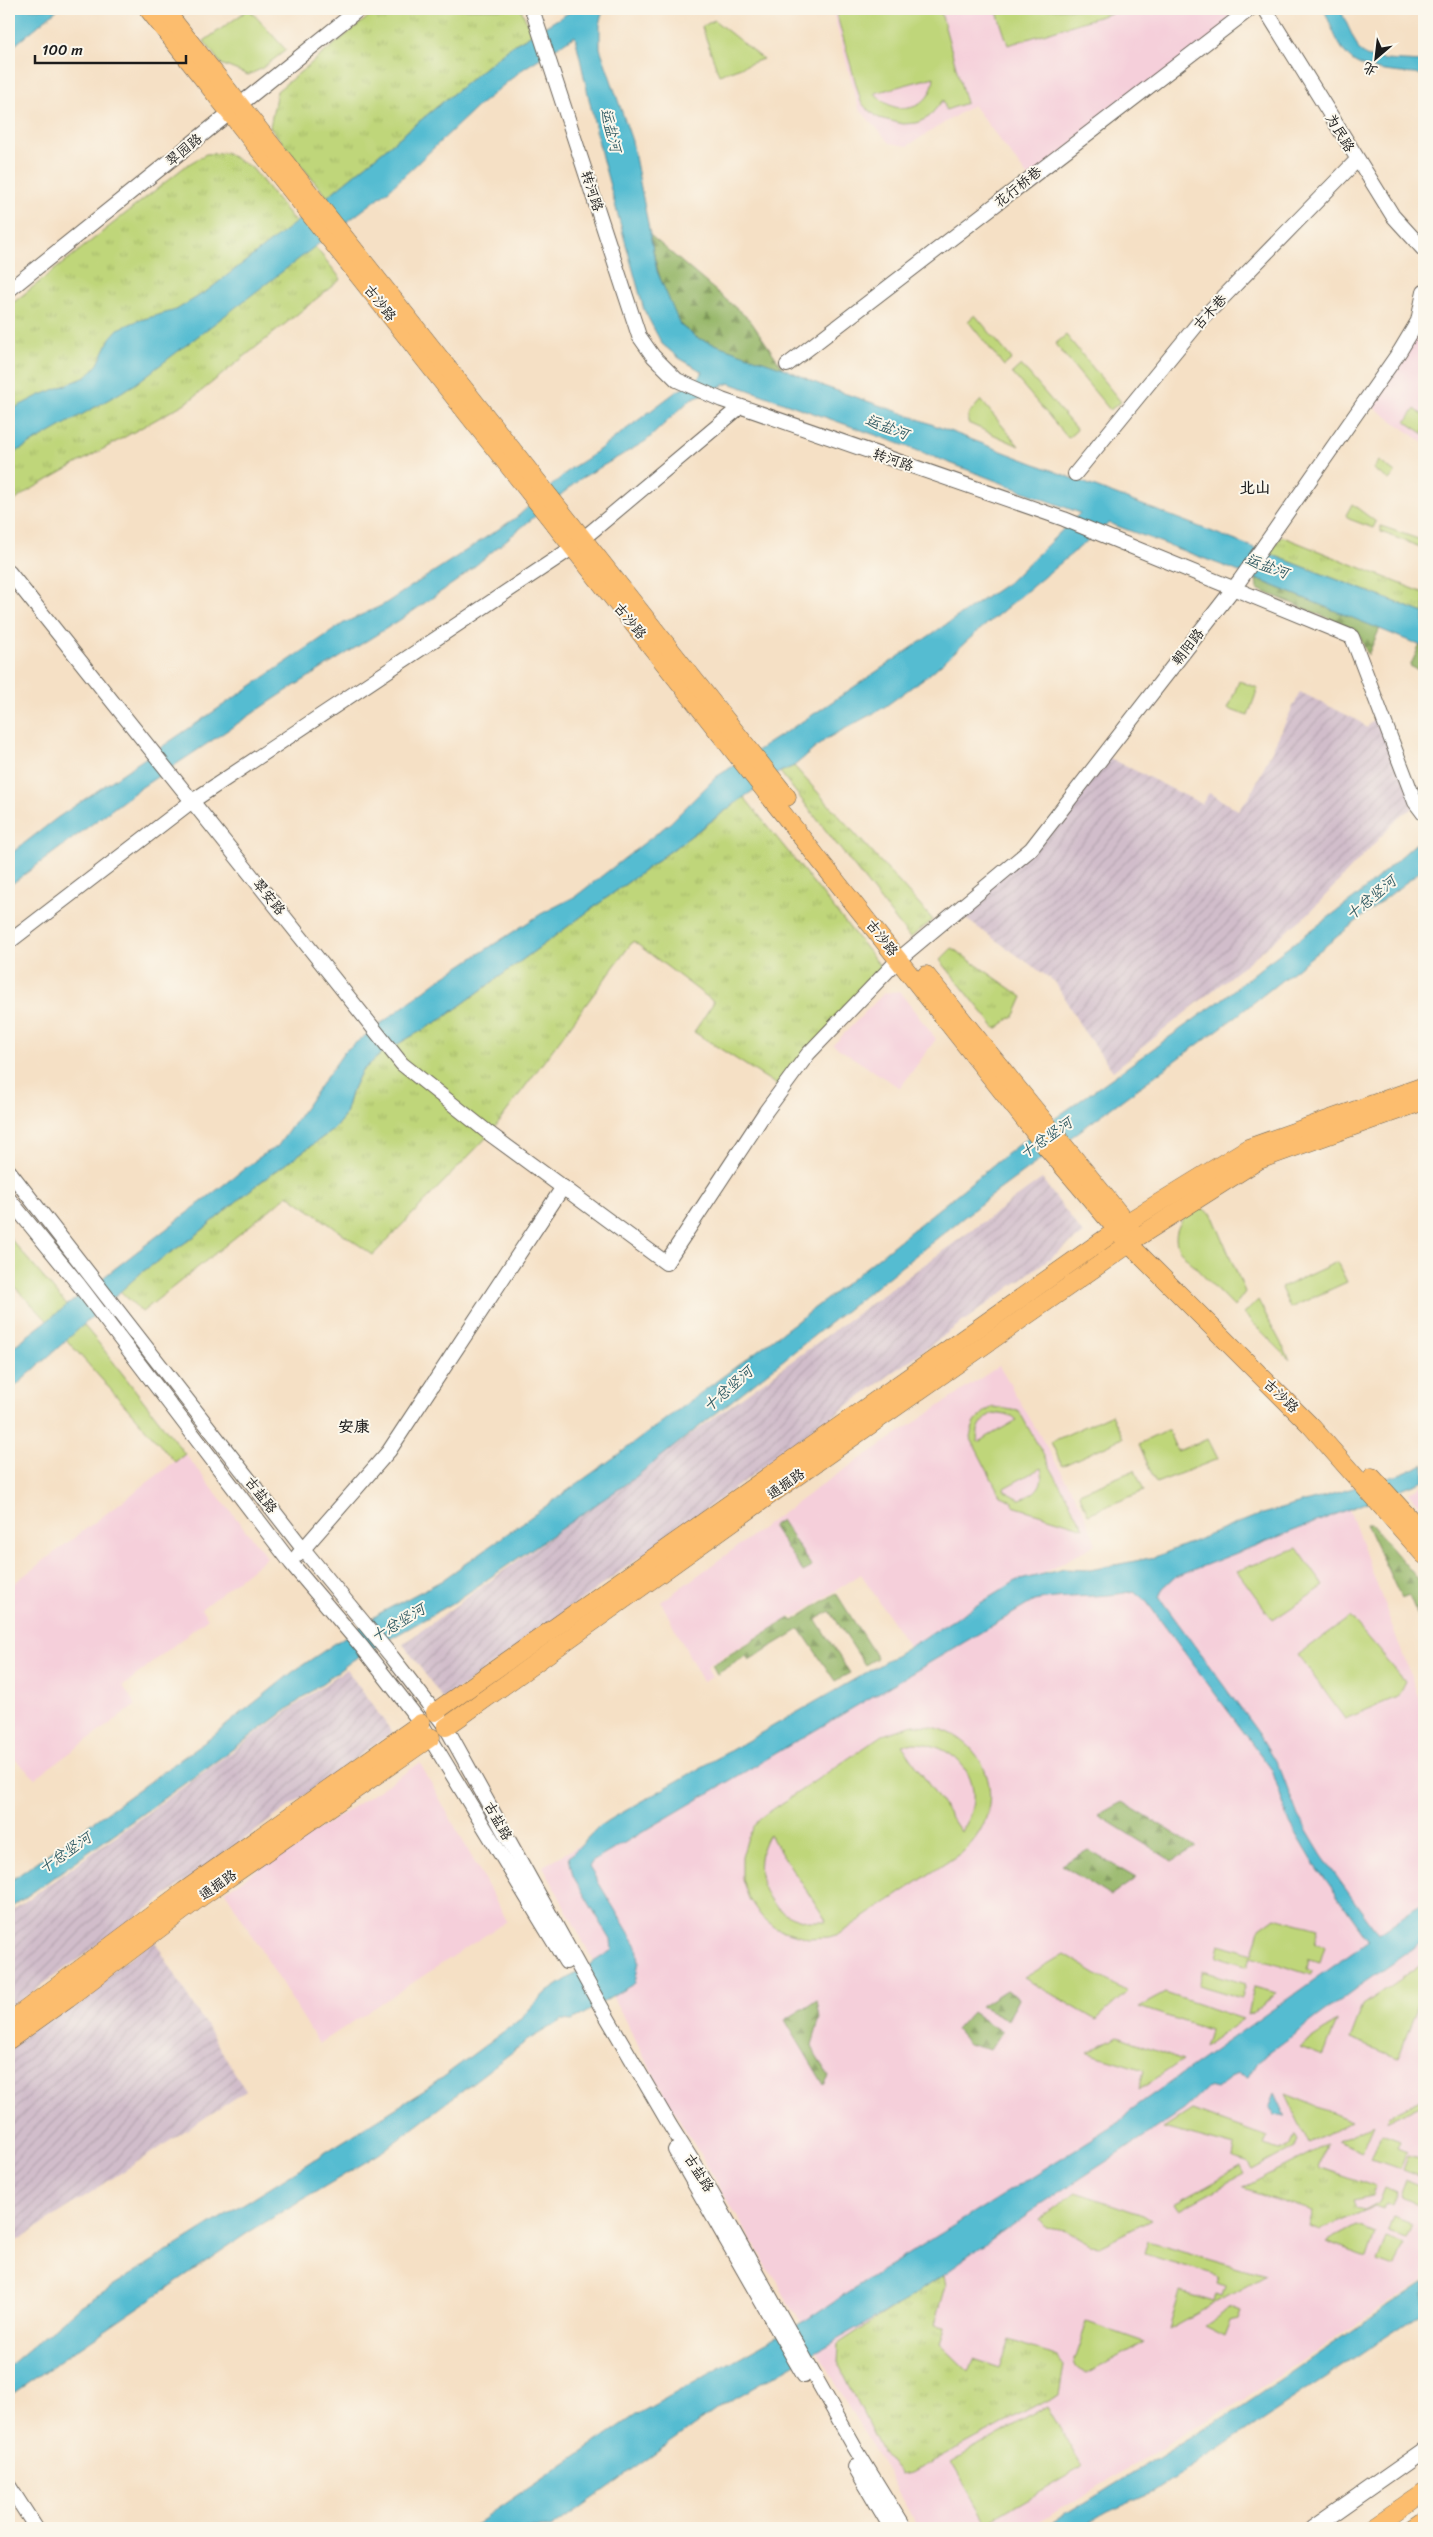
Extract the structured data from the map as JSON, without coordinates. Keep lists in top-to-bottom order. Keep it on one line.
{"streets":{"main road":["古沙路","通掘路"],"street":["为民路","翠园路","花行桥巷","转河路","古木巷","朝阳路","翠安路","古盐路"]},"crossings":[["为民路","古木巷"],["翠园路","古沙路"],["转河路","朝阳路"],["古沙路","朝阳路"],["古沙路","通掘路"],["朝阳路","翠安路"],["通掘路","古盐路"]],"districts":["北山","安康"],"water":["运盐河","十总竖河"],"scale_bar":"100 m","north":"bottom left"}
